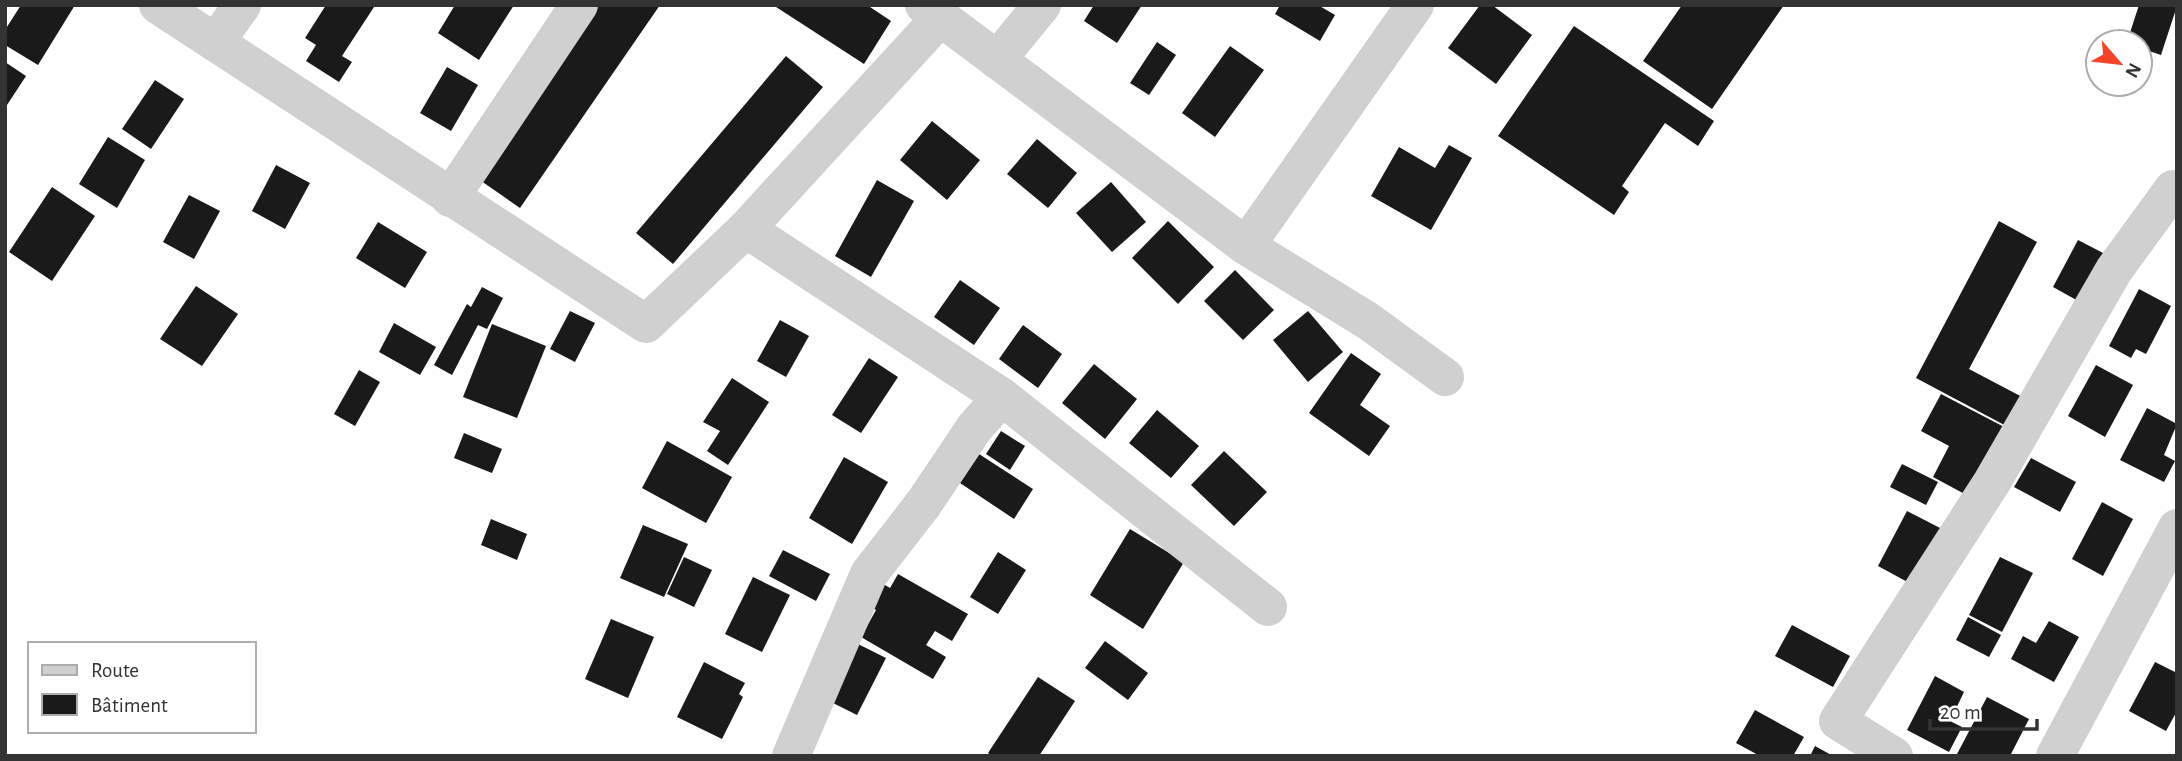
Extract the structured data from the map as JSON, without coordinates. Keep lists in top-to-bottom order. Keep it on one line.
{"legend":["Route","Bâtiment"],"scale_bar":"20 m","north":"bottom right"}
